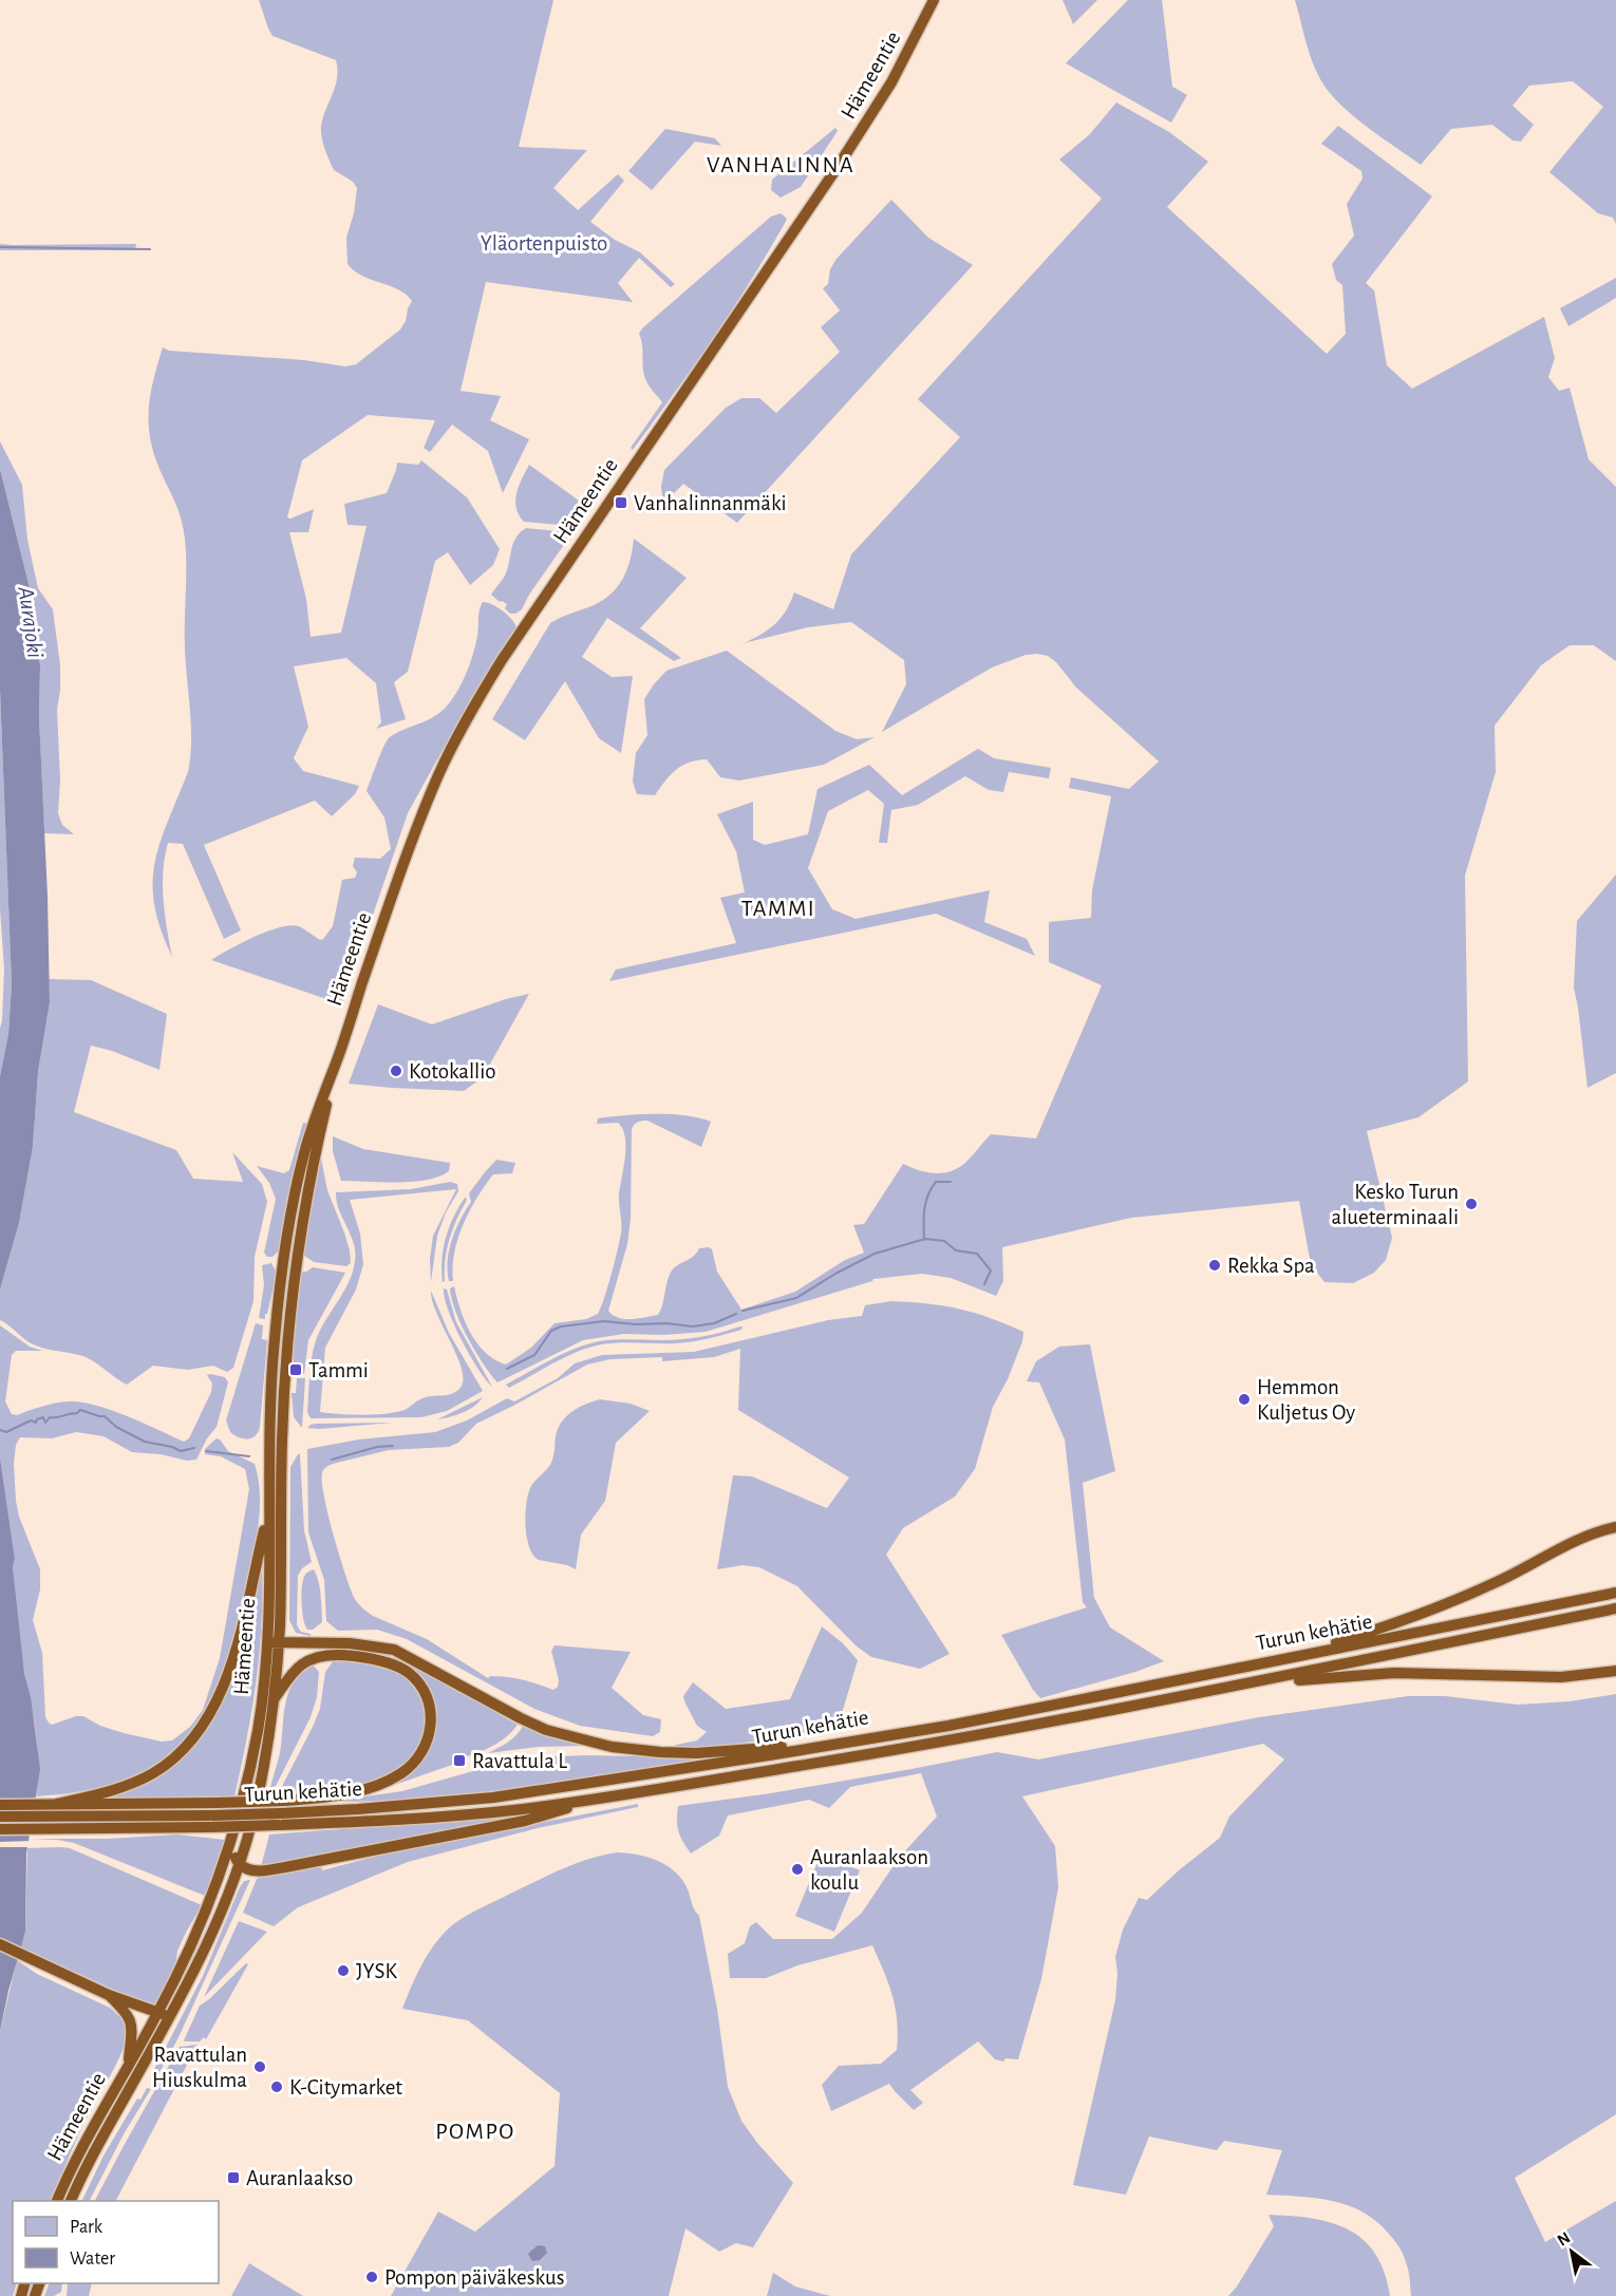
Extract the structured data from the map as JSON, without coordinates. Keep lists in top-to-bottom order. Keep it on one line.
{"streets":{"highway":["Hämeentie","Turun kehätie"]},"districts":["VANHALINNA","TAMMI","POMPO"],"water":["Aurajoki"],"parks":["Yläortenpuisto"],"places":{"transit":["Vanhalinnanmäki","Tammi","Ravattula L","Auranlaakso"],"other":["Kotokallio","Kesko Turun alueterminaali","Rekka Spa","Hemmon Kuljetus Oy","Auranlaakson koulu","JYSK","Ravattulan Hiuskulma","K-Citymarket","Pompon päiväkeskus"]},"legend":["Park","Water"],"north":"top left"}
